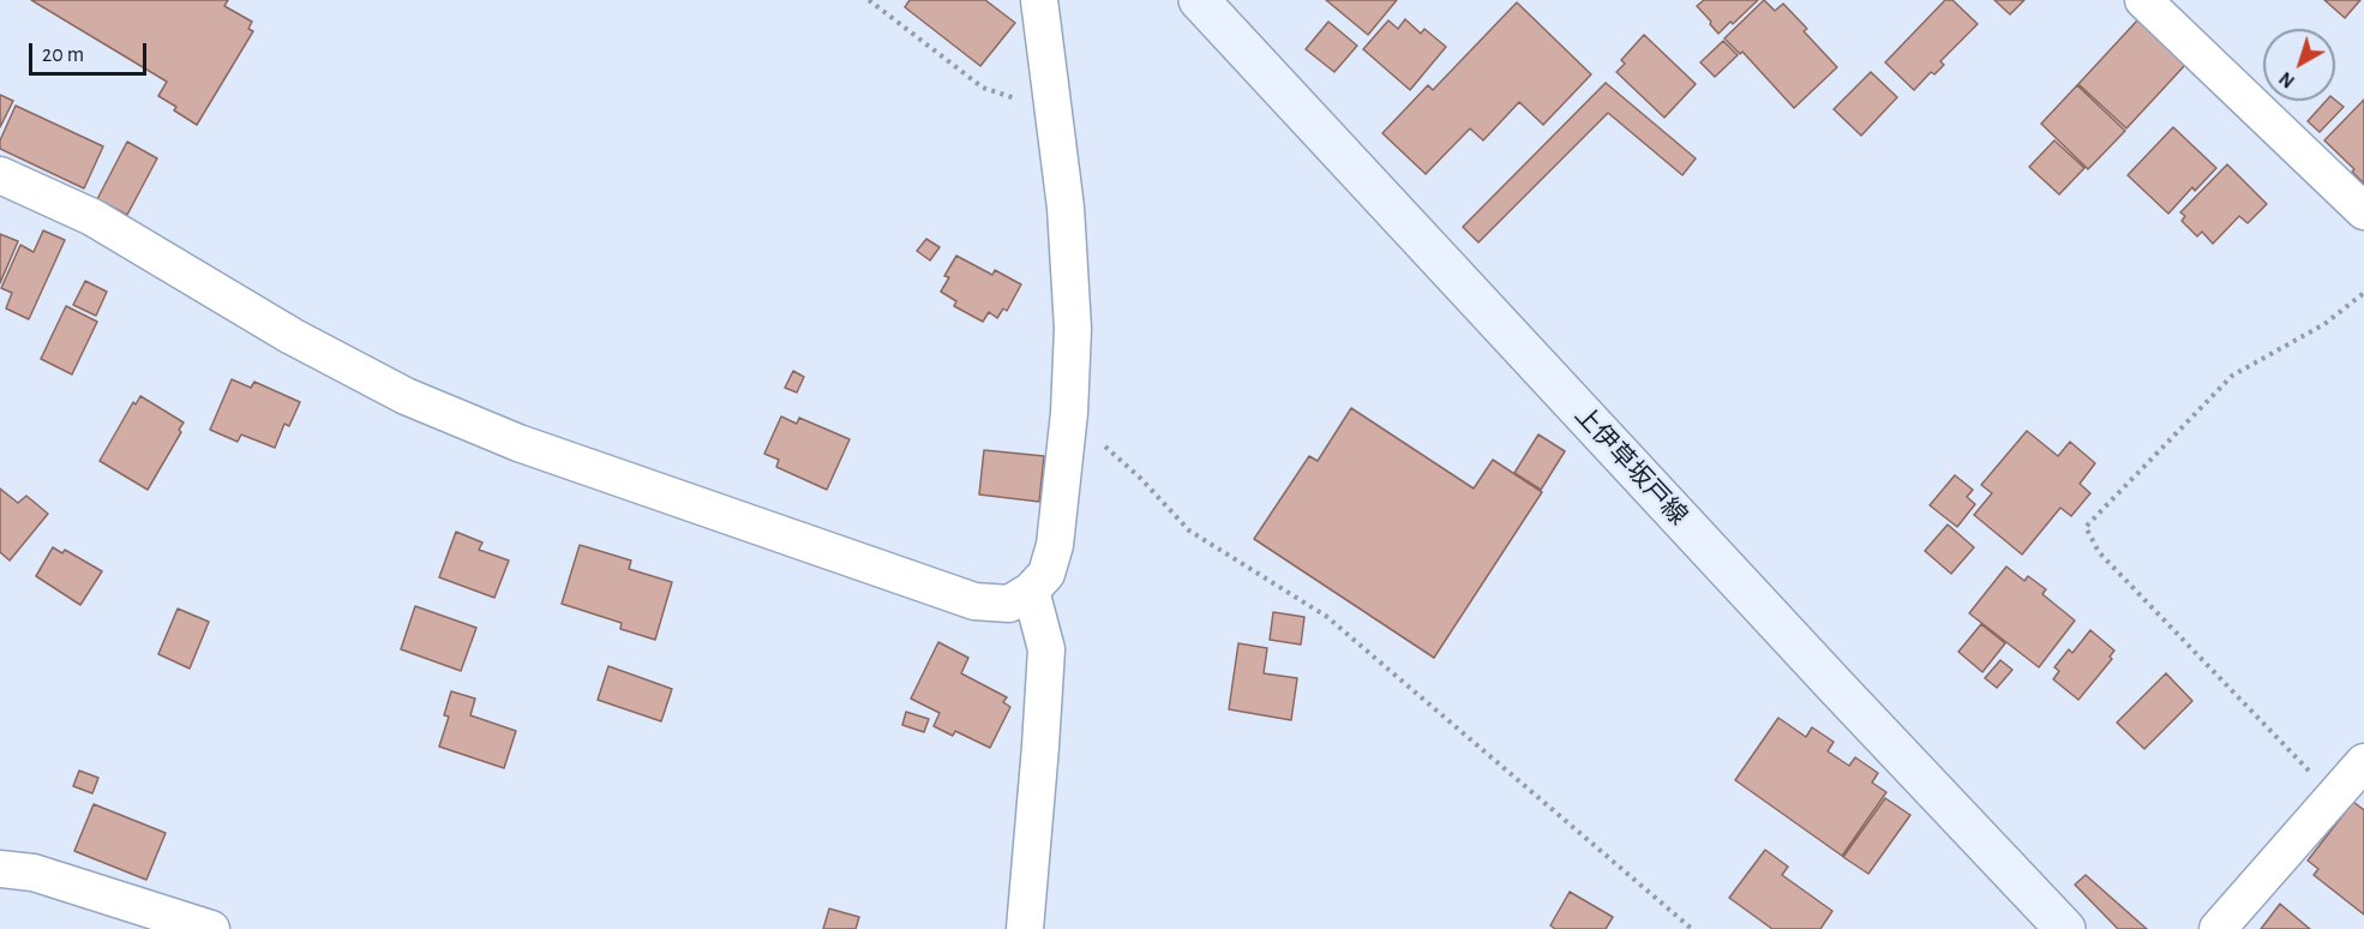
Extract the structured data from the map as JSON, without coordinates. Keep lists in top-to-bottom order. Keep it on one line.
{"streets":{"main road":["上伊草坂戸線"]},"scale_bar":"20 m","north":"bottom left"}
